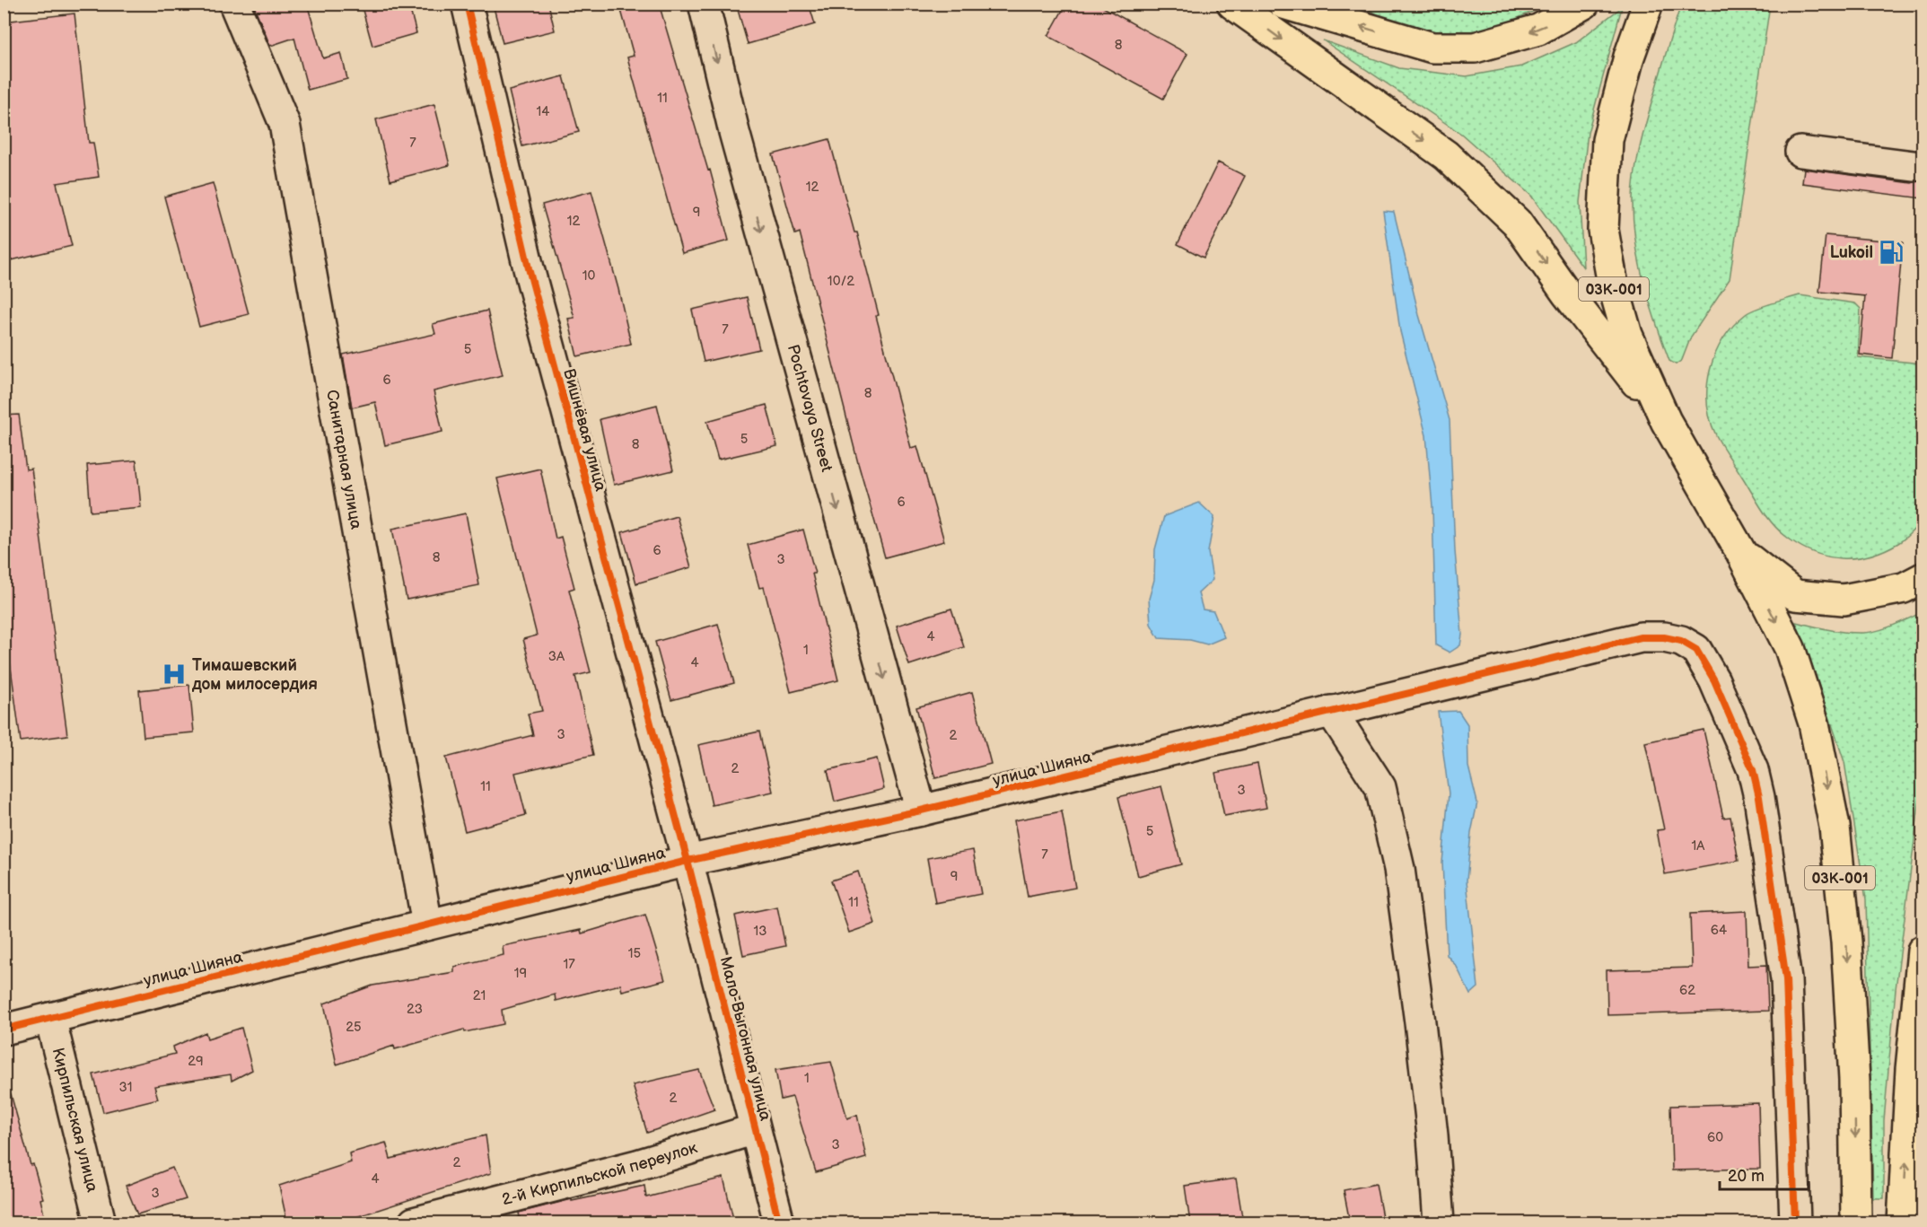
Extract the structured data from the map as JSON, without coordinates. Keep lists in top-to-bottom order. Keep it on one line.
{"streets":{"main road":["03К-001"],"street":["Pochtovaya Street","Вишнёвая улица","Санитарная улица","улица Шияна","Мало-Выгонная улица","Кирпильская улица","2-й Кирпильской переулок"]},"crossings":[["Pochtovaya Street","улица Шияна"],["Вишнёвая улица","улица Шияна"],["Вишнёвая улица","Мало-Выгонная улица"],["Санитарная улица","улица Шияна"],["улица Шияна","Мало-Выгонная улица"],["улица Шияна","Кирпильская улица"],["Мало-Выгонная улица","2-й Кирпильской переулок"]],"one_way":["Pochtovaya Street"],"places":{"fuel station":["Lukoil"],"hospital":["Тимашевский дом милосердия"]},"house_numbers":["8","11","14","7","12","9","12","10","10/2","7","5","6","8","5","8","6","6","8","3","4","1","3А","4","3","2","2","11","3","5","1А","7","9","11","64","13","15","17","19","62","21","23","25","29","1","31","2","60","3","2","4","3"],"scale_bar":"20 m"}
